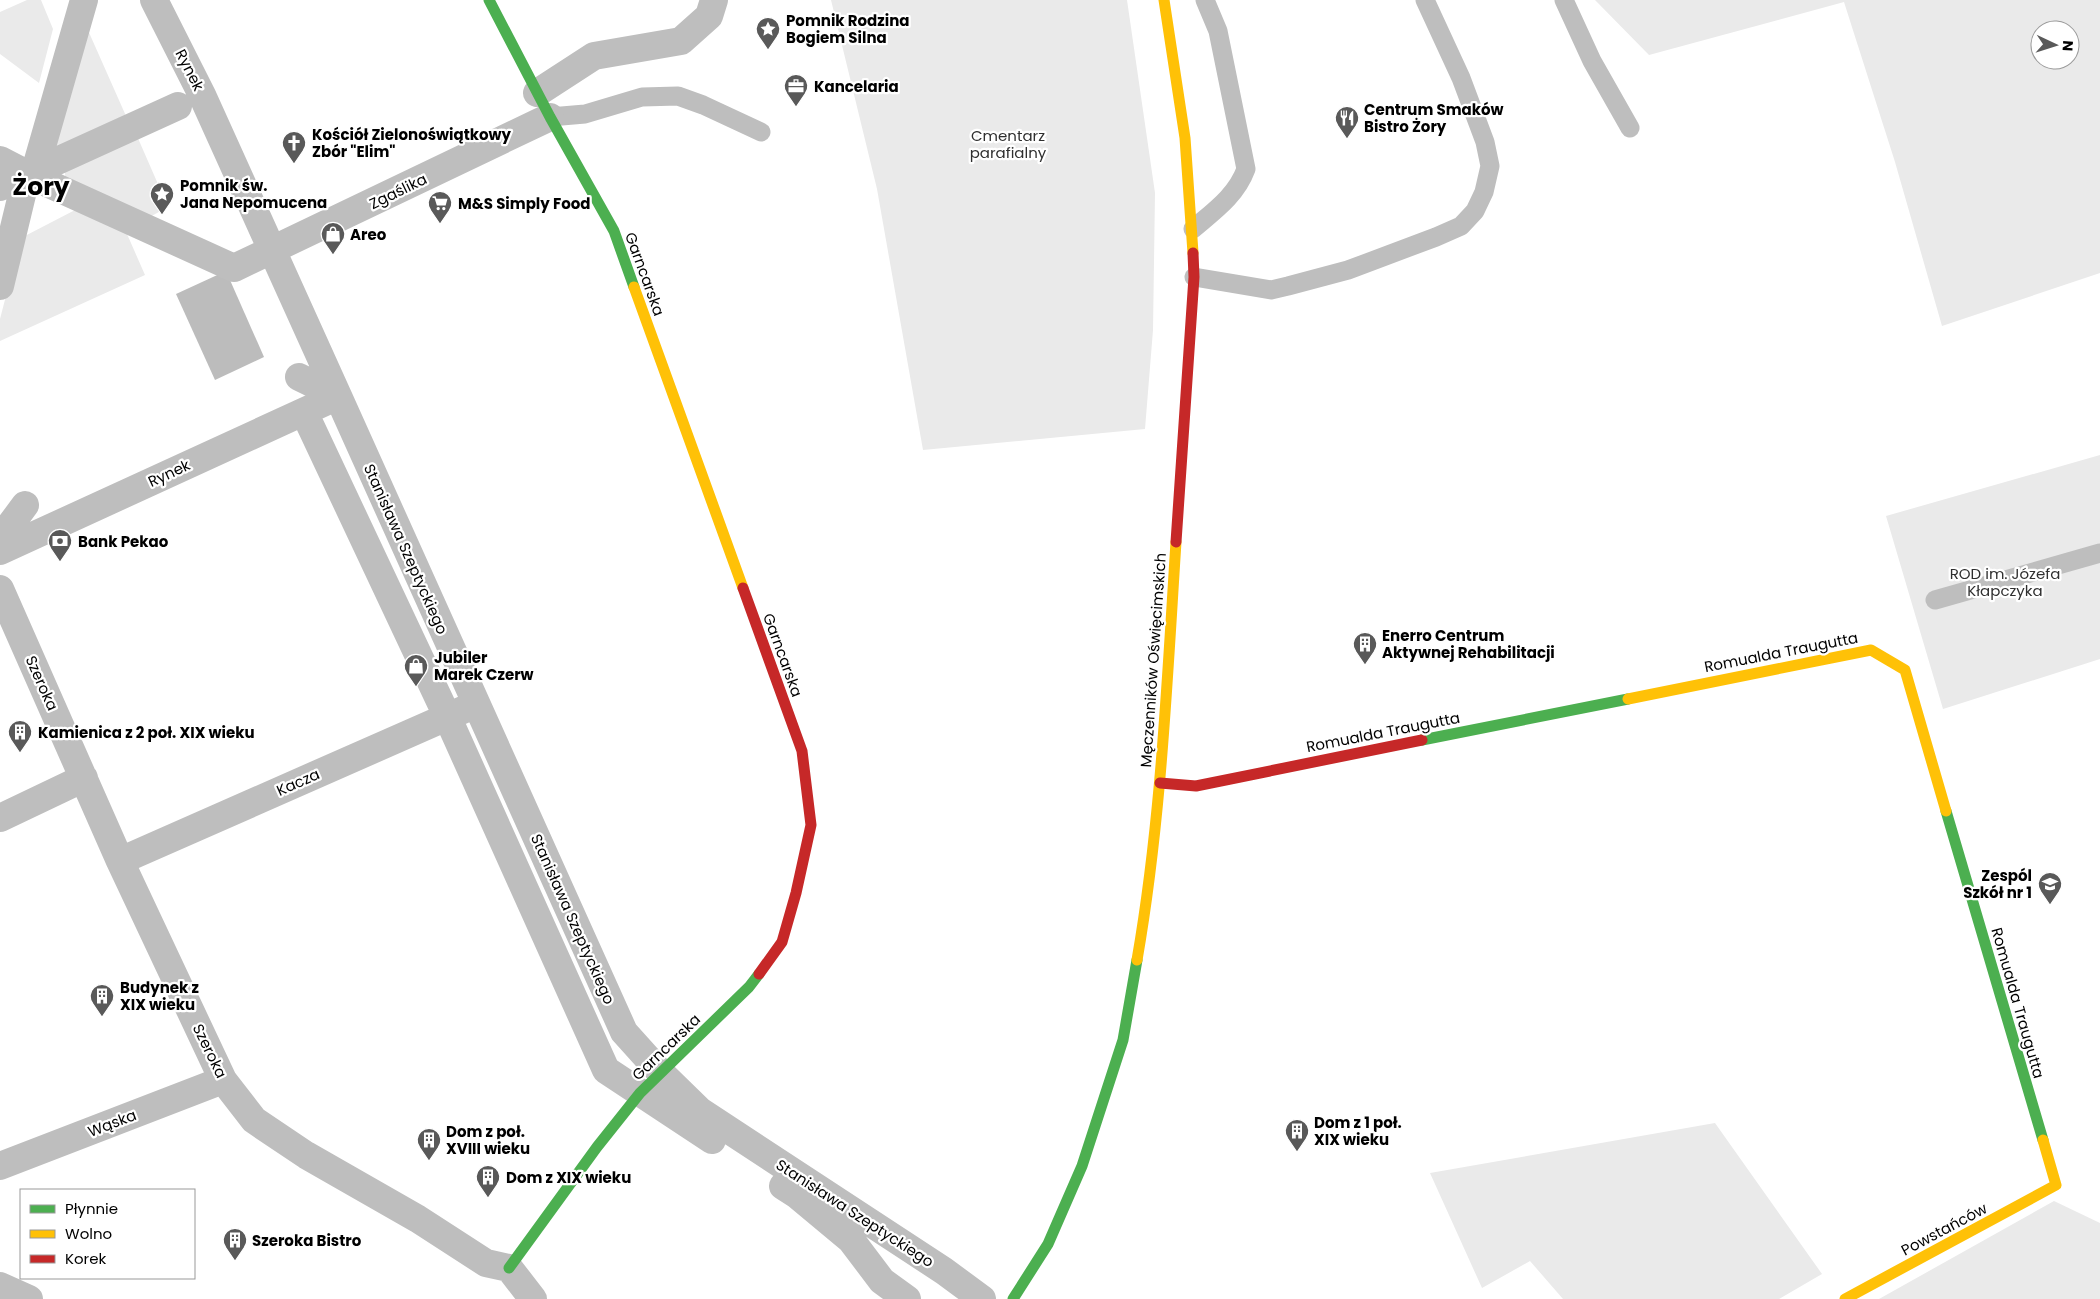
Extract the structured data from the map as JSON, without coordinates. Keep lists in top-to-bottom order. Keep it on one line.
{"streets":{"street":["Rynek","Zgaślika","Garncarska","Stanisława Szeptyckiego","Romualda Traugutta","Męczenników Oświęcimskich","Szeroka","Kacza","Wąska","Powstańców"]},"crossings":[["Rynek","Zgaślika"],["Rynek","Stanisława Szeptyckiego"],["Zgaślika","Garncarska"],["Garncarska","Stanisława Szeptyckiego"],["Garncarska","Szeroka"],["Stanisława Szeptyckiego","Kacza"],["Romualda Traugutta","Męczenników Oświęcimskich"],["Romualda Traugutta","Powstańców"],["Szeroka","Kacza"],["Szeroka","Wąska"]],"districts":["Żory"],"parks":["Cmentarz parafialny","ROD im. Józefa Kłapczyka"],"places":{"place":["Pomnik Rodzina Bogiem Silna","Pomnik św. Jana Nepomucena"],"office":["Kancelaria"],"restaurant":["Centrum Smaków Bistro Żory"],"church":["Kościół Zielonoświątkowy Zbór \"Elim\""],"supermarket":["M&S Simply Food"],"shop":["Areo","Jubiler Marek Czerw"],"bank":["Bank Pekao"],"building":["Enerro Centrum Aktywnej Rehabilitacji","Kamienica z 2 poł. XIX wieku","Budynek z XIX wieku","Dom z 1 poł. XIX wieku","Dom z poł. XVIII wieku","Dom z XIX wieku","Szeroka Bistro"],"school or university":["Zespól Szkół nr 1"]},"legend":["Płynnie","Wolno","Korek"],"north":"right"}
